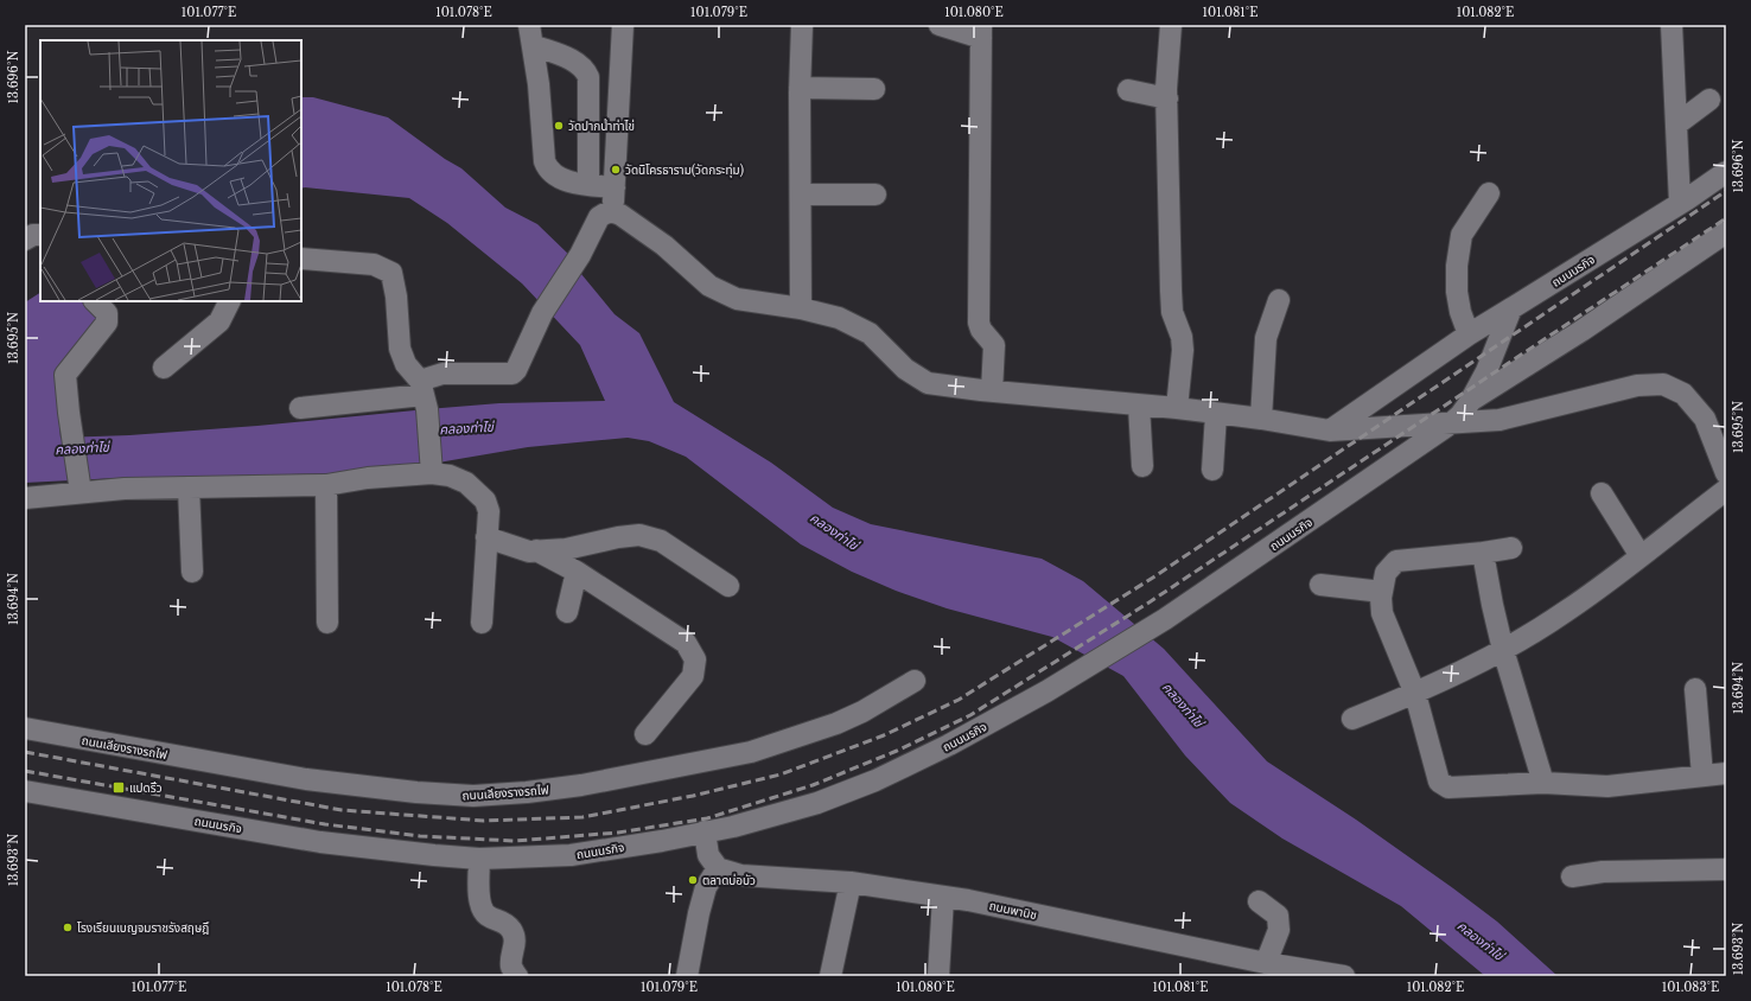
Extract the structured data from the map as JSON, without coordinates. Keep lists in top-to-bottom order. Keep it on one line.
{"streets":{"street":["ถนนนรกิจ","ถนนเลียงรางรถไฟ","ถนนพานิช"]},"water":["คลองท่าไข่"],"places":{"other":["วัดปากน้ำท่าไข่","วัดนิโครธาราม(วัดกระทุ่ม)","ตลาดบ่อบัว","โรงเรียนเบญจมราชรังสฤษฎิ์"],"transit":["แปดริ้ว"]},"coordinates":["101.077°E","101.078°E","101.079°E","101.080°E","101.081°E","101.082°E","13.696°N","13.695°N","13.694°N","13.693°N","101.083°E"]}
